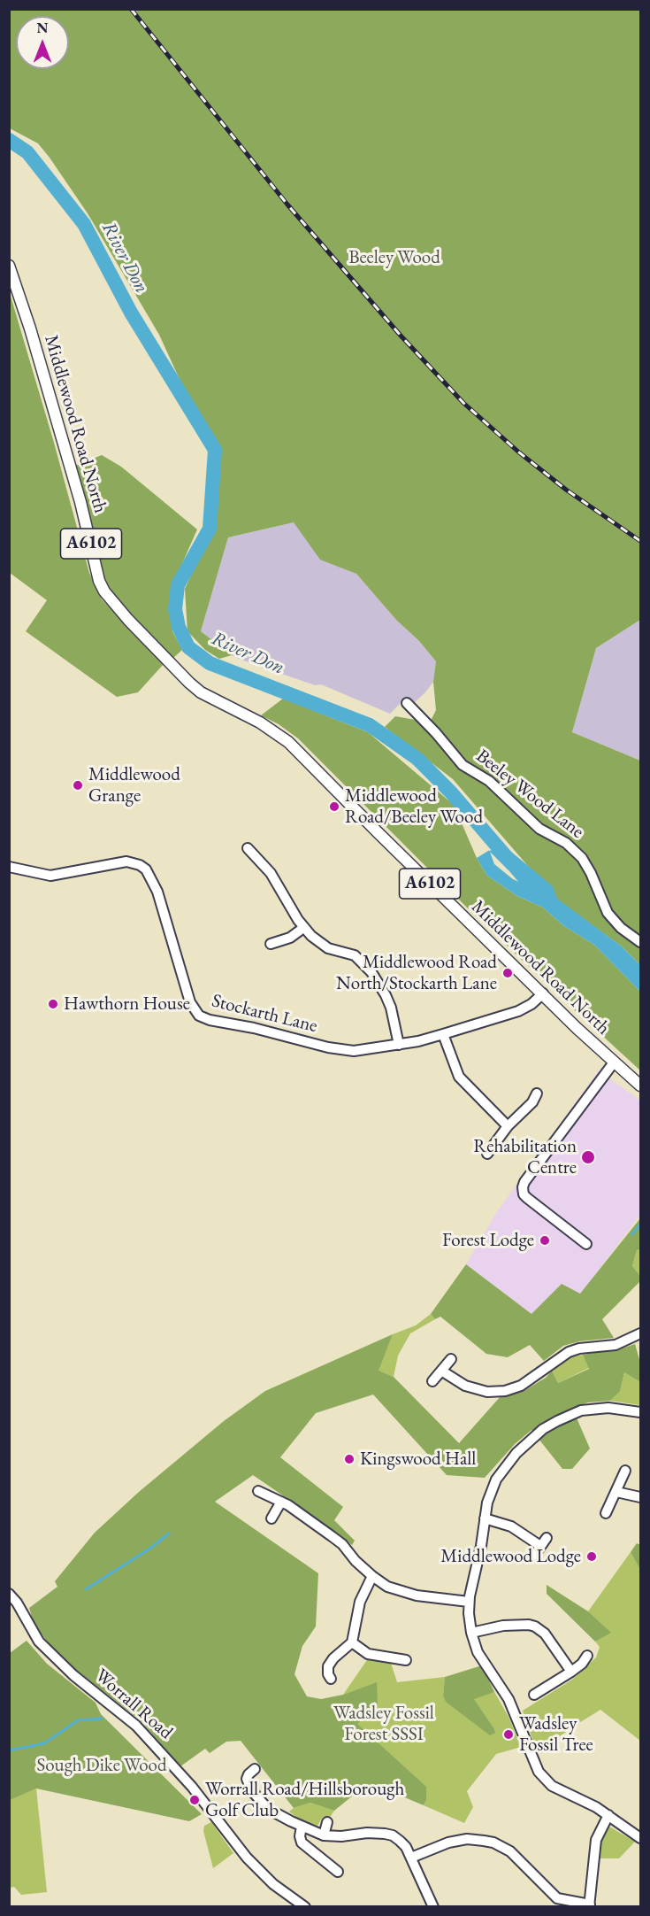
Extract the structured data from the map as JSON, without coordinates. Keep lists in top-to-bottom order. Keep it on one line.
{"streets":{"main road":["Middlewood Road North","A6102"],"street":["Beeley Wood Lane","Stockarth Lane","Worrall Road"]},"crossings":[["Middlewood Road North","Stockarth Lane"]],"water":["River Don"],"parks":["Beeley Wood","Wadsley Fossil Forest SSSI","Sough Dike Wood"],"places":["Middlewood Grange","Middlewood Road/Beeley Wood","Middlewood Road North/Stockarth Lane","Hawthorn House","Rehabilitation Centre","Forest Lodge","Kingswood Hall","Middlewood Lodge","Wadsley Fossil Tree","Worrall Road/Hillsborough Golf Club"],"north":"top"}
